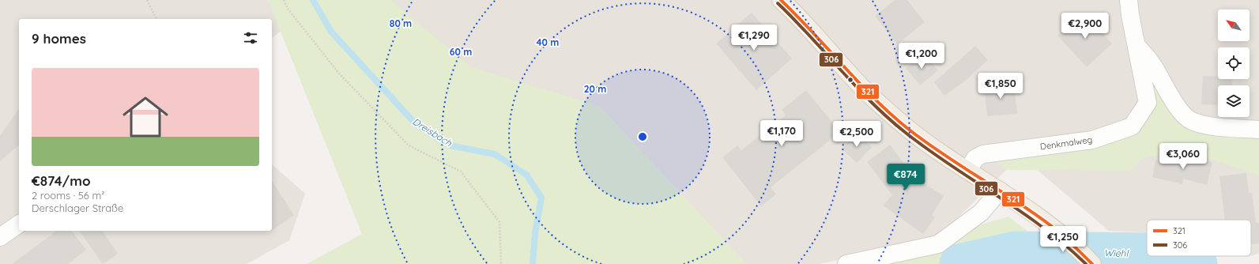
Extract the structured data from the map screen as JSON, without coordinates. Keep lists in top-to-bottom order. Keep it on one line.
{"streets":{"street":["Denkmalweg"]},"water":["Dreisbach","Wiehl"],"lines":["transit line 321","transit line 306"],"legend":["321","306"],"north":"top left","page":{"price":["€2,900","€1,290","€1,200","€1,850","€1,170","€2,500","€3,060","€874","€1,250"],"heading":"9 homes","list":[{"name":"€874/mo","note":"2 rooms · 56 m² · Derschlager Straße"}]},"rings":["80 m","40 m","60 m","20 m"]}
